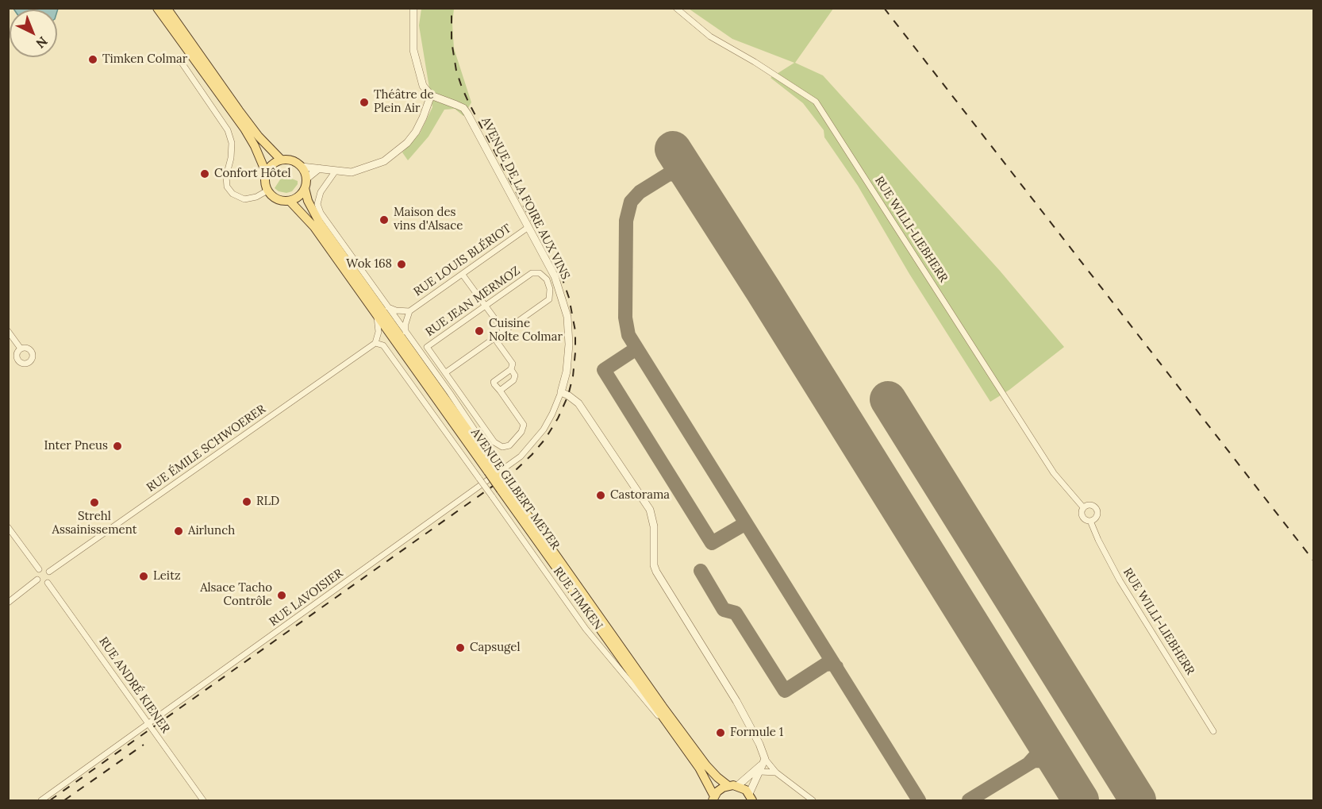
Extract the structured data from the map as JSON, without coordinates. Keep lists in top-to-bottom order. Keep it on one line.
{"streets":{"main road":["AVENUE GILBERT MEYER"],"street":["AVENUE DE LA FOIRE AUX VINS","RUE WILLI-LIEBHERR","RUE LOUIS BLÉRIOT","RUE JEAN MERMOZ","RUE ÉMILE SCHWOERER","RUE LAVOISIER","RUE TIMKEN","RUE ANDRÉ KIENER"]},"crossings":[["AVENUE DE LA FOIRE AUX VINS","RUE LOUIS BLÉRIOT"],["AVENUE DE LA FOIRE AUX VINS","RUE LAVOISIER"],["RUE ÉMILE SCHWOERER","RUE TIMKEN"],["RUE ÉMILE SCHWOERER","RUE ANDRÉ KIENER"],["AVENUE GILBERT MEYER","RUE TIMKEN"],["RUE LAVOISIER","RUE ANDRÉ KIENER"]],"places":["Timken Colmar","Théâtre de Plein Air","Confort Hôtel","Maison des vins d'Alsace","Wok 168","Cuisine Nolte Colmar","Inter Pneus","Castorama","RLD","Strehl Assainissement","Airlunch","Leitz","Alsace Tacho Contrôle","Capsugel","Formule 1"],"north":"bottom right"}
